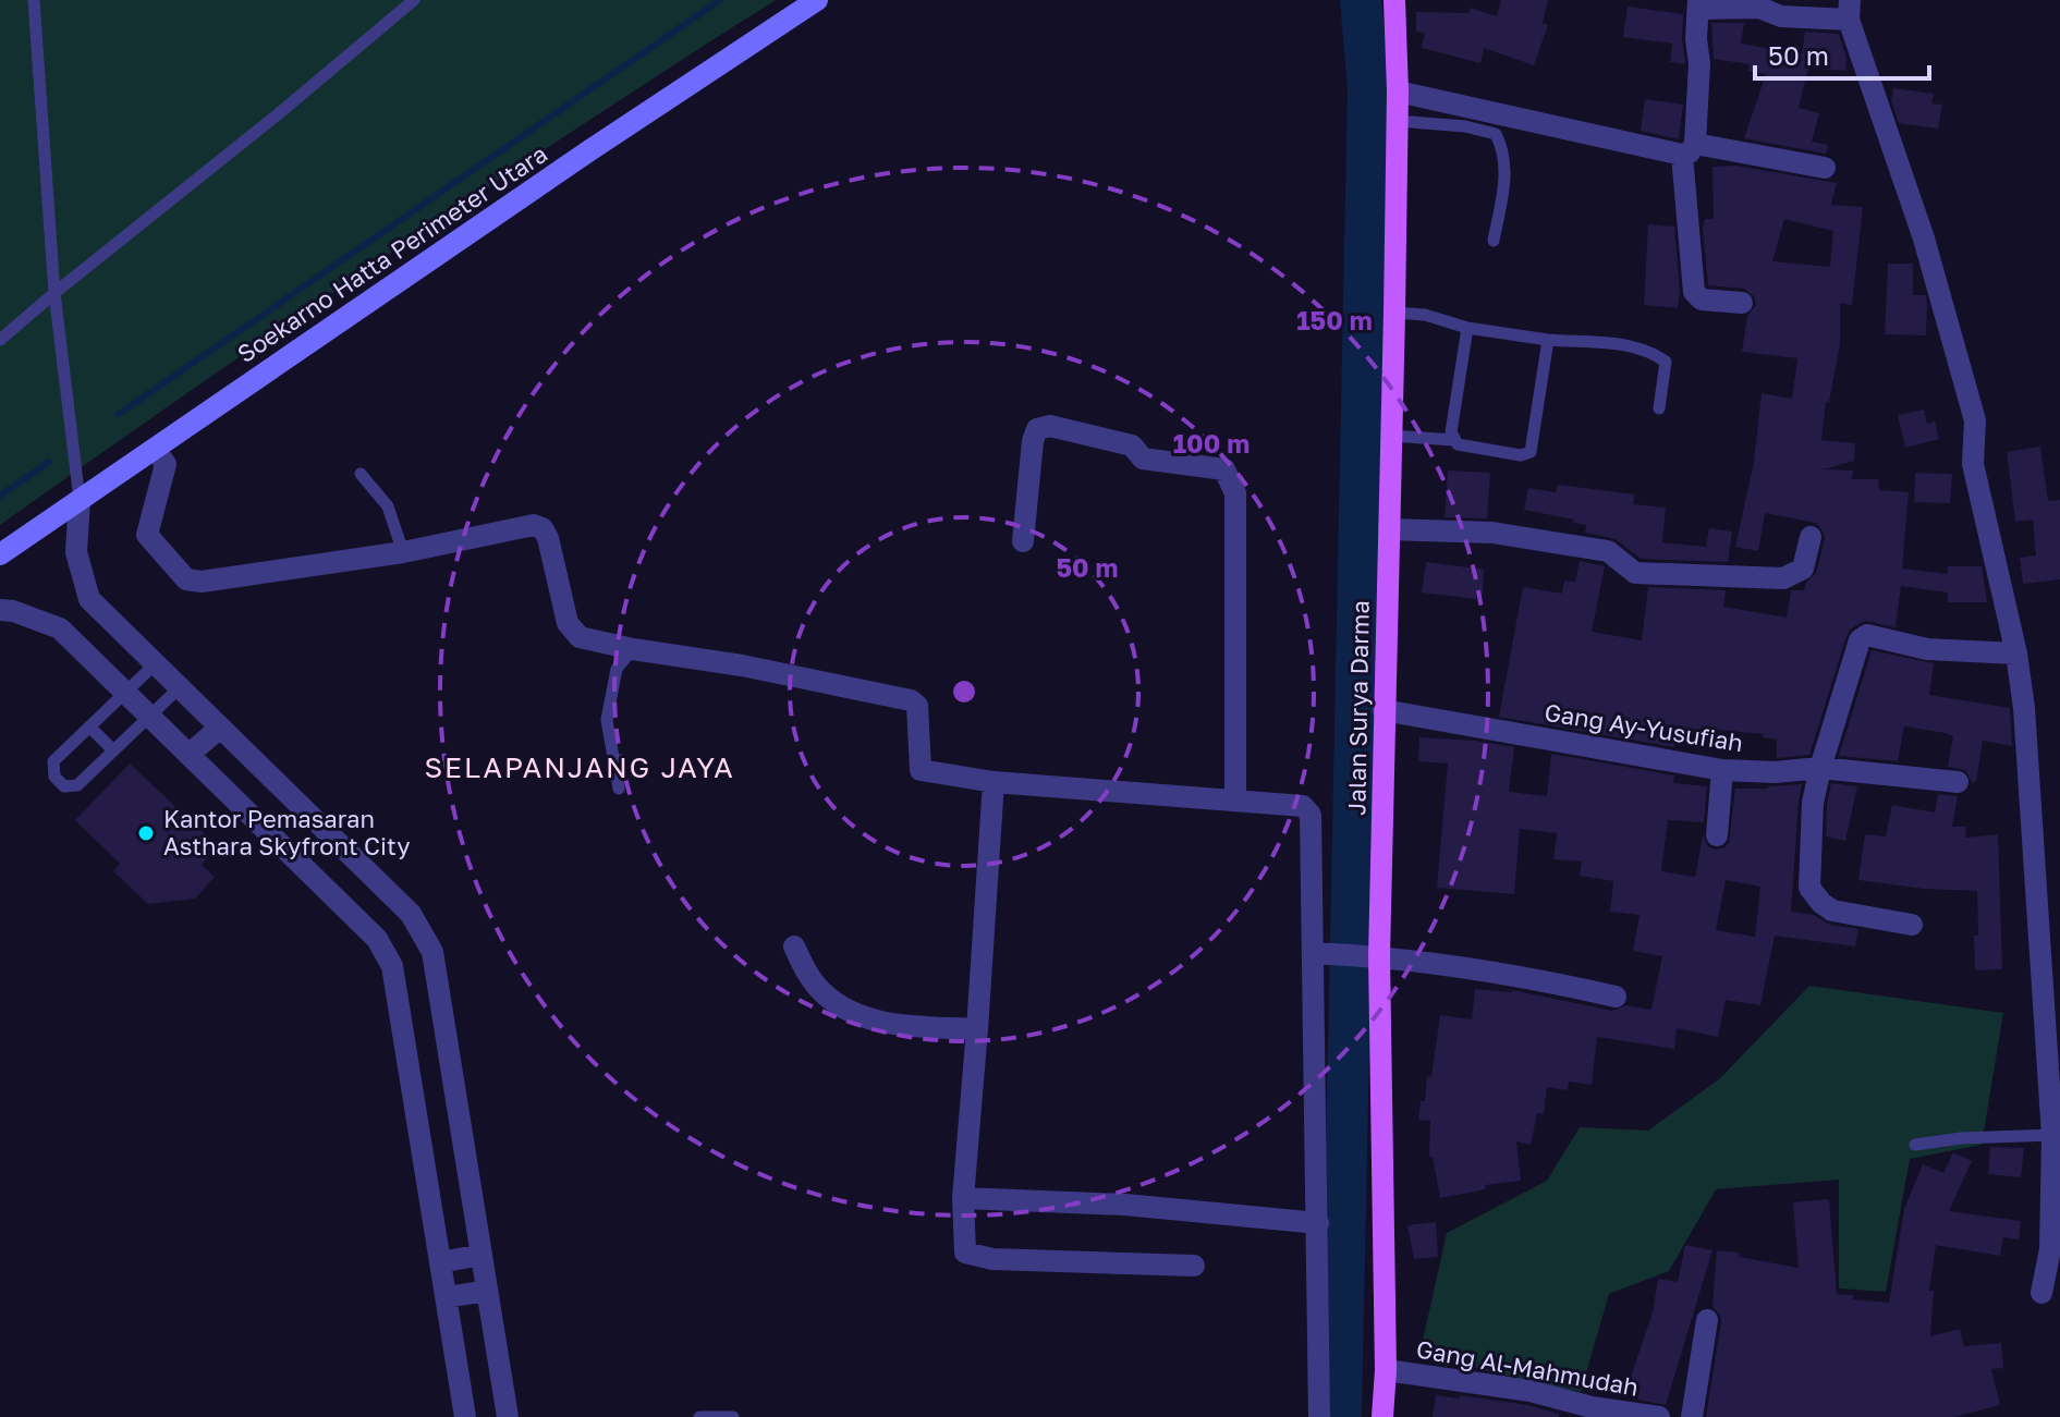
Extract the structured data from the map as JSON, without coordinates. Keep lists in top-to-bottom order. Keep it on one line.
{"streets":{"main road":["Soekarno Hatta Perimeter Utara","Jalan Surya Darma"],"street":["Gang Ay-Yusufiah","Gang Al-Mahmudah"]},"crossings":[["Jalan Surya Darma","Gang Ay-Yusufiah"],["Jalan Surya Darma","Gang Al-Mahmudah"]],"districts":["SELAPANJANG JAYA"],"places":["Kantor Pemasaran Asthara Skyfront City"],"scale_bar":"50 m","rings":["150 m","100 m","50 m"]}
